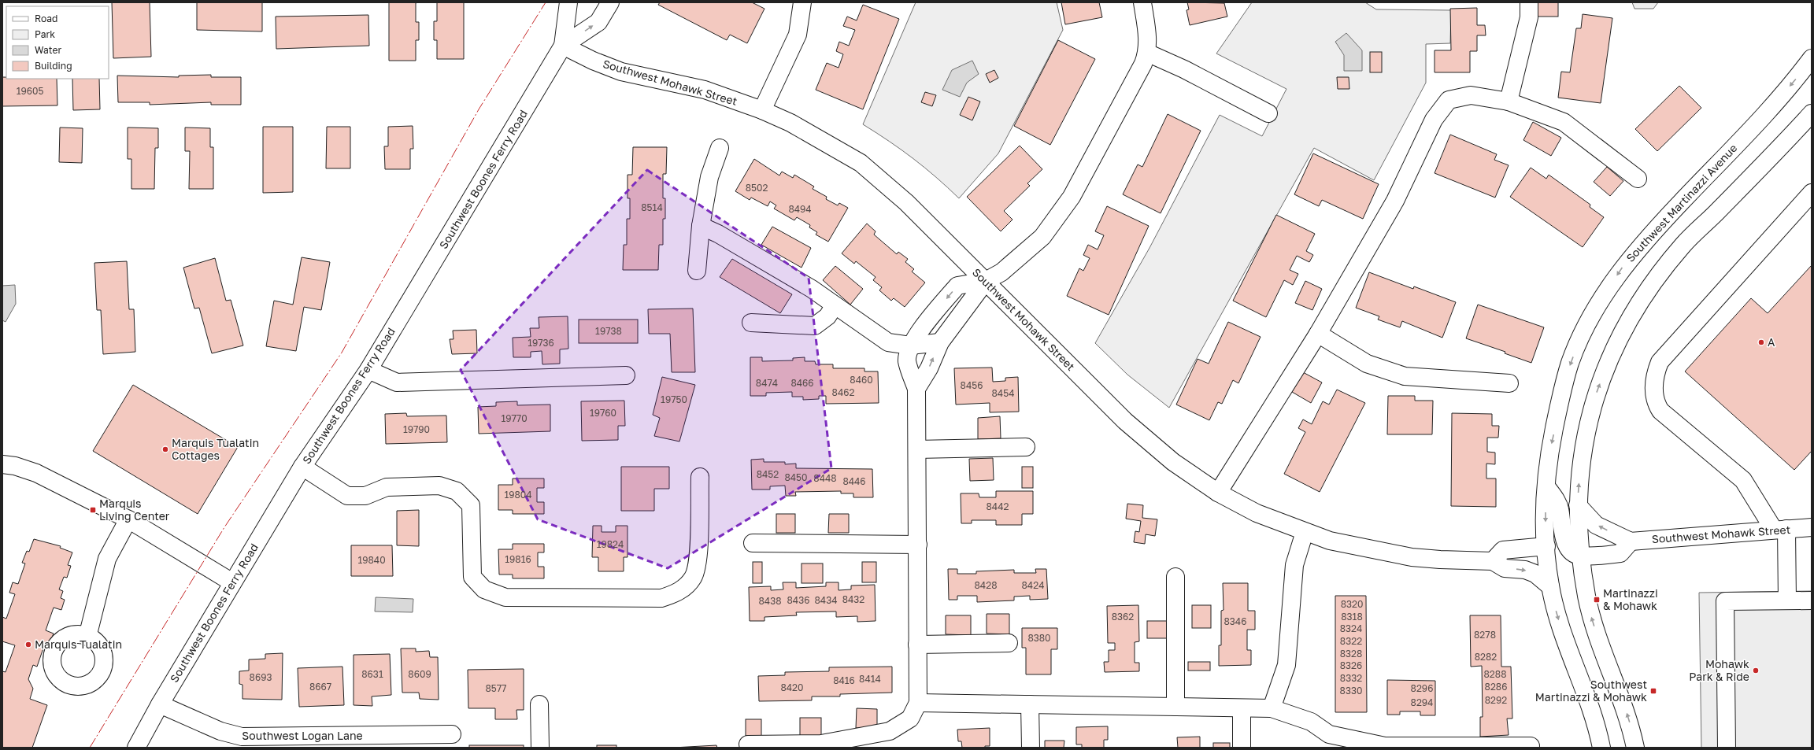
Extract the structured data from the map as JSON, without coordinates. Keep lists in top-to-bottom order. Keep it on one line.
{"streets":{"street":["Southwest Mohawk Street","Southwest Boones Ferry Road","Southwest Martinazzi Avenue","Southwest Logan Lane"]},"crossings":[["Southwest Mohawk Street","Southwest Boones Ferry Road"],["Southwest Mohawk Street","Southwest Martinazzi Avenue"],["Southwest Boones Ferry Road","Southwest Logan Lane"]],"places":{"other":["A","Marquis Tualatin Cottages","Marquis Tualatin","Mohawk Park & Ride"],"transit":["Marquis Living Center","Martinazzi & Mohawk","Southwest Martinazzi & Mohawk"]},"house_numbers":["19605","8502","8514","8494","19738","19736","8460","8474","8466","8456","8462","8454","19750","19760","19770","19790","8452","8450","8448","8446","19804","8442","19824","19816","19840","8428","8424","8432","8436","8434","8438","8320","8362","8318","8346","8324","8278","8380","8322","8328","8282","8326","8631","8609","8288","8693","8332","8414","8416","8667","8286","8420","8577","8296","8330","8292","8294"],"legend":["Road","Park","Water","Building"]}
